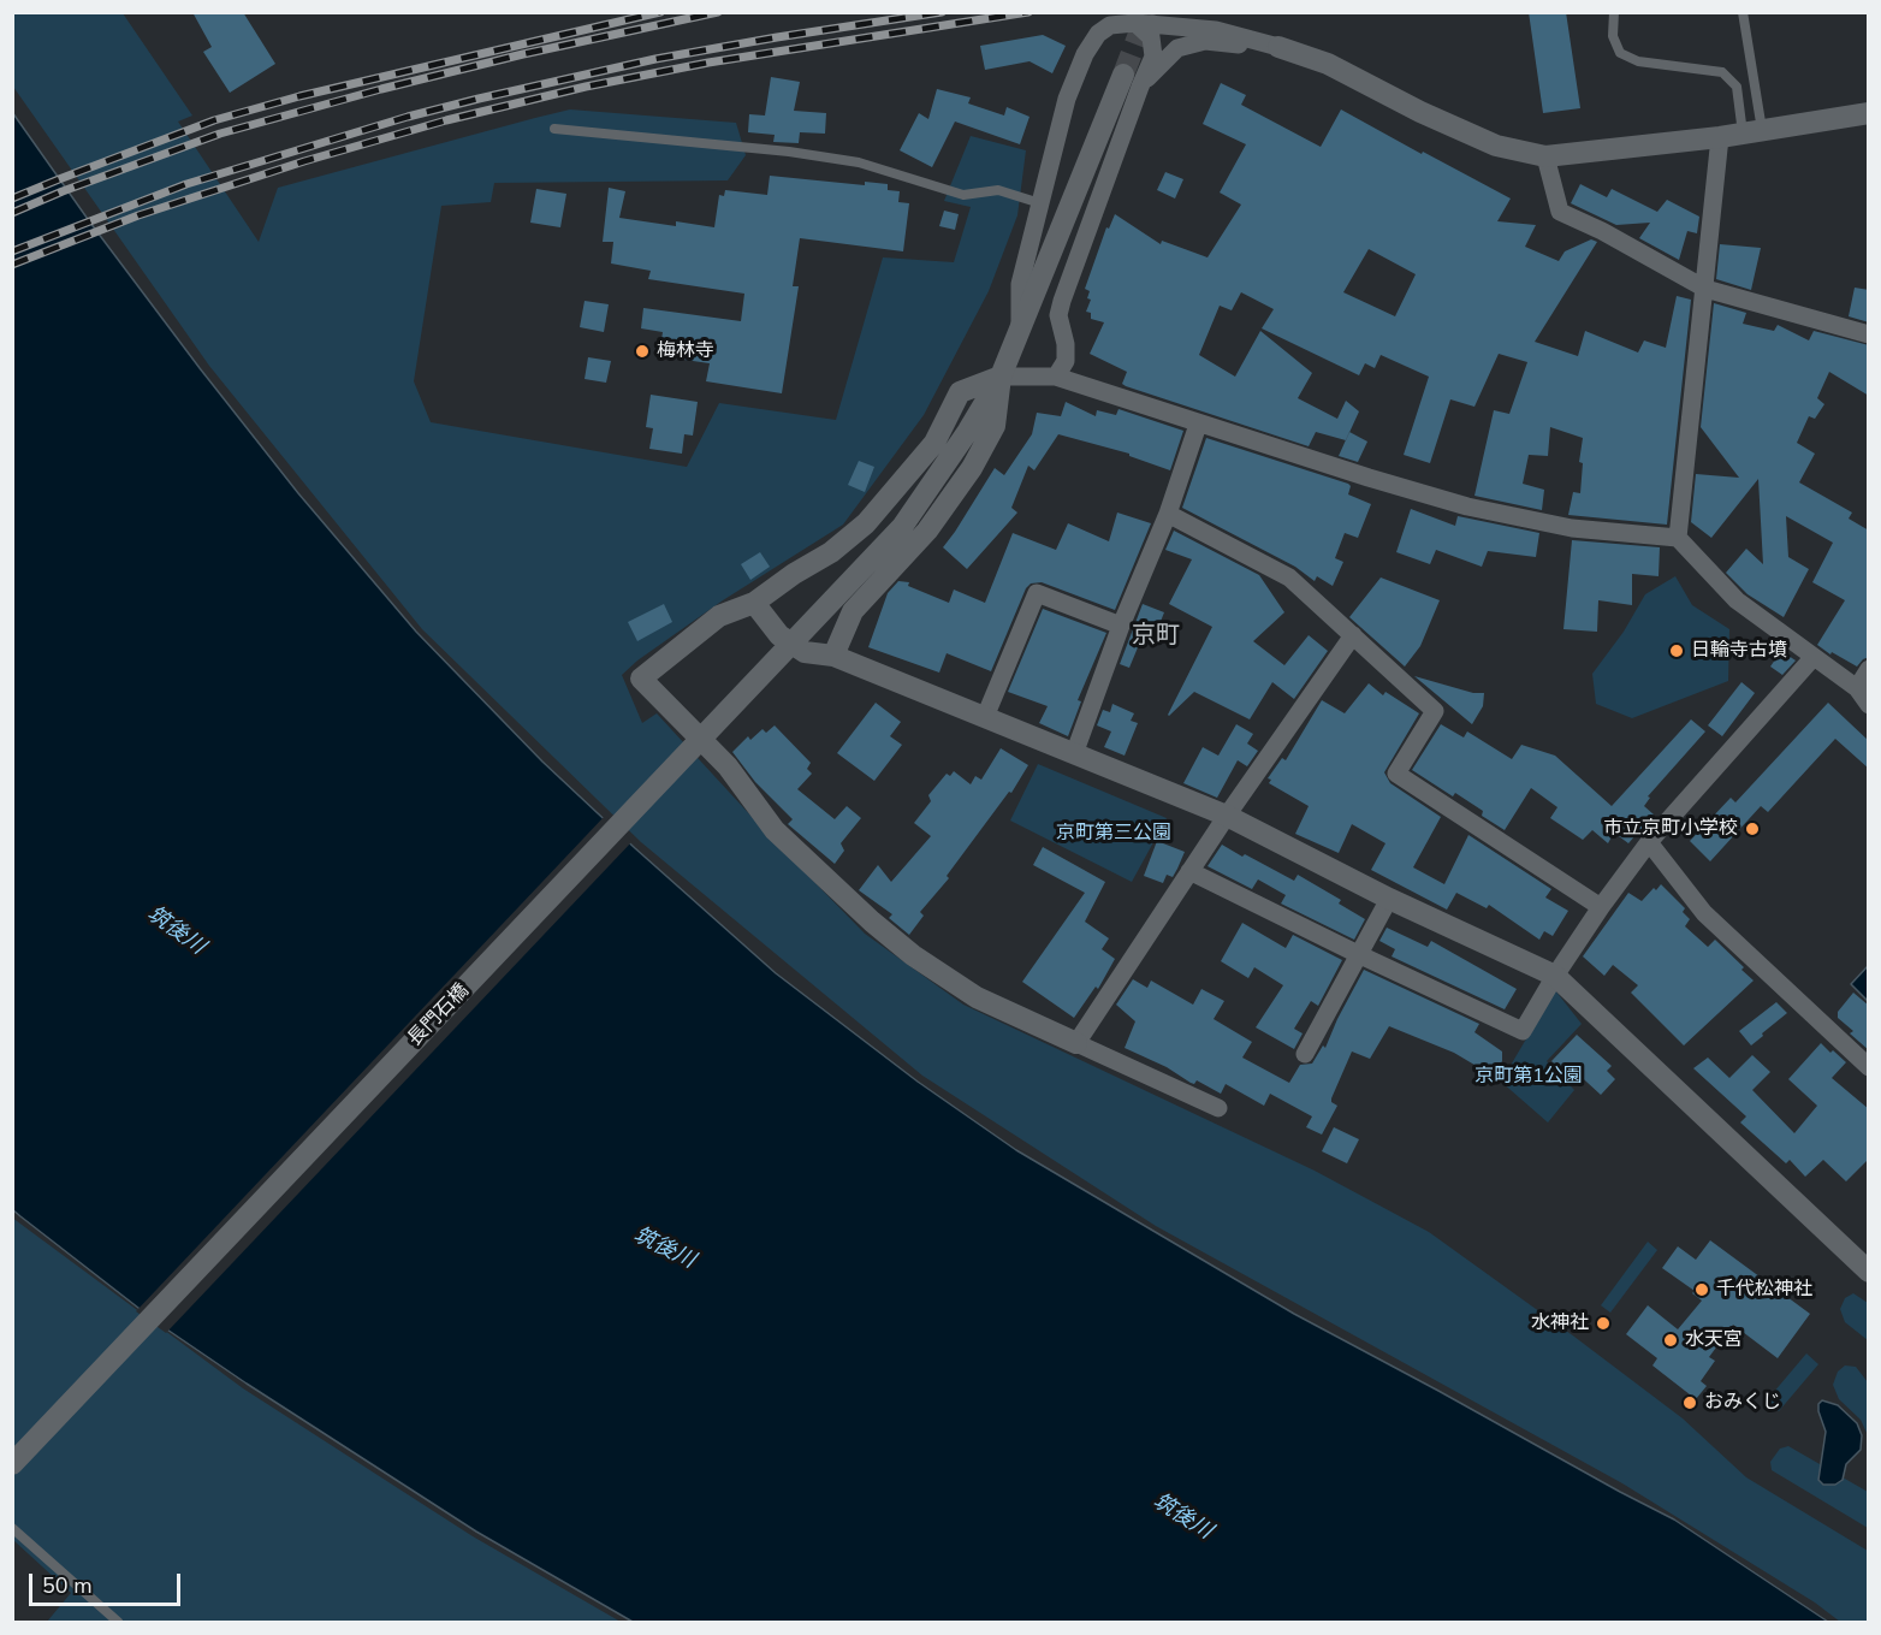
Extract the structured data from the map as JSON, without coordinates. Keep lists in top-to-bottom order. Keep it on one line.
{"streets":{"street":["長門石橋"]},"districts":["京町"],"water":["筑後川"],"parks":["京町第三公園","京町第1公園"],"places":["梅林寺","日輪寺古墳","市立京町小学校","千代松神社","水神社","水天宮","おみくじ"],"scale_bar":"50 m"}
